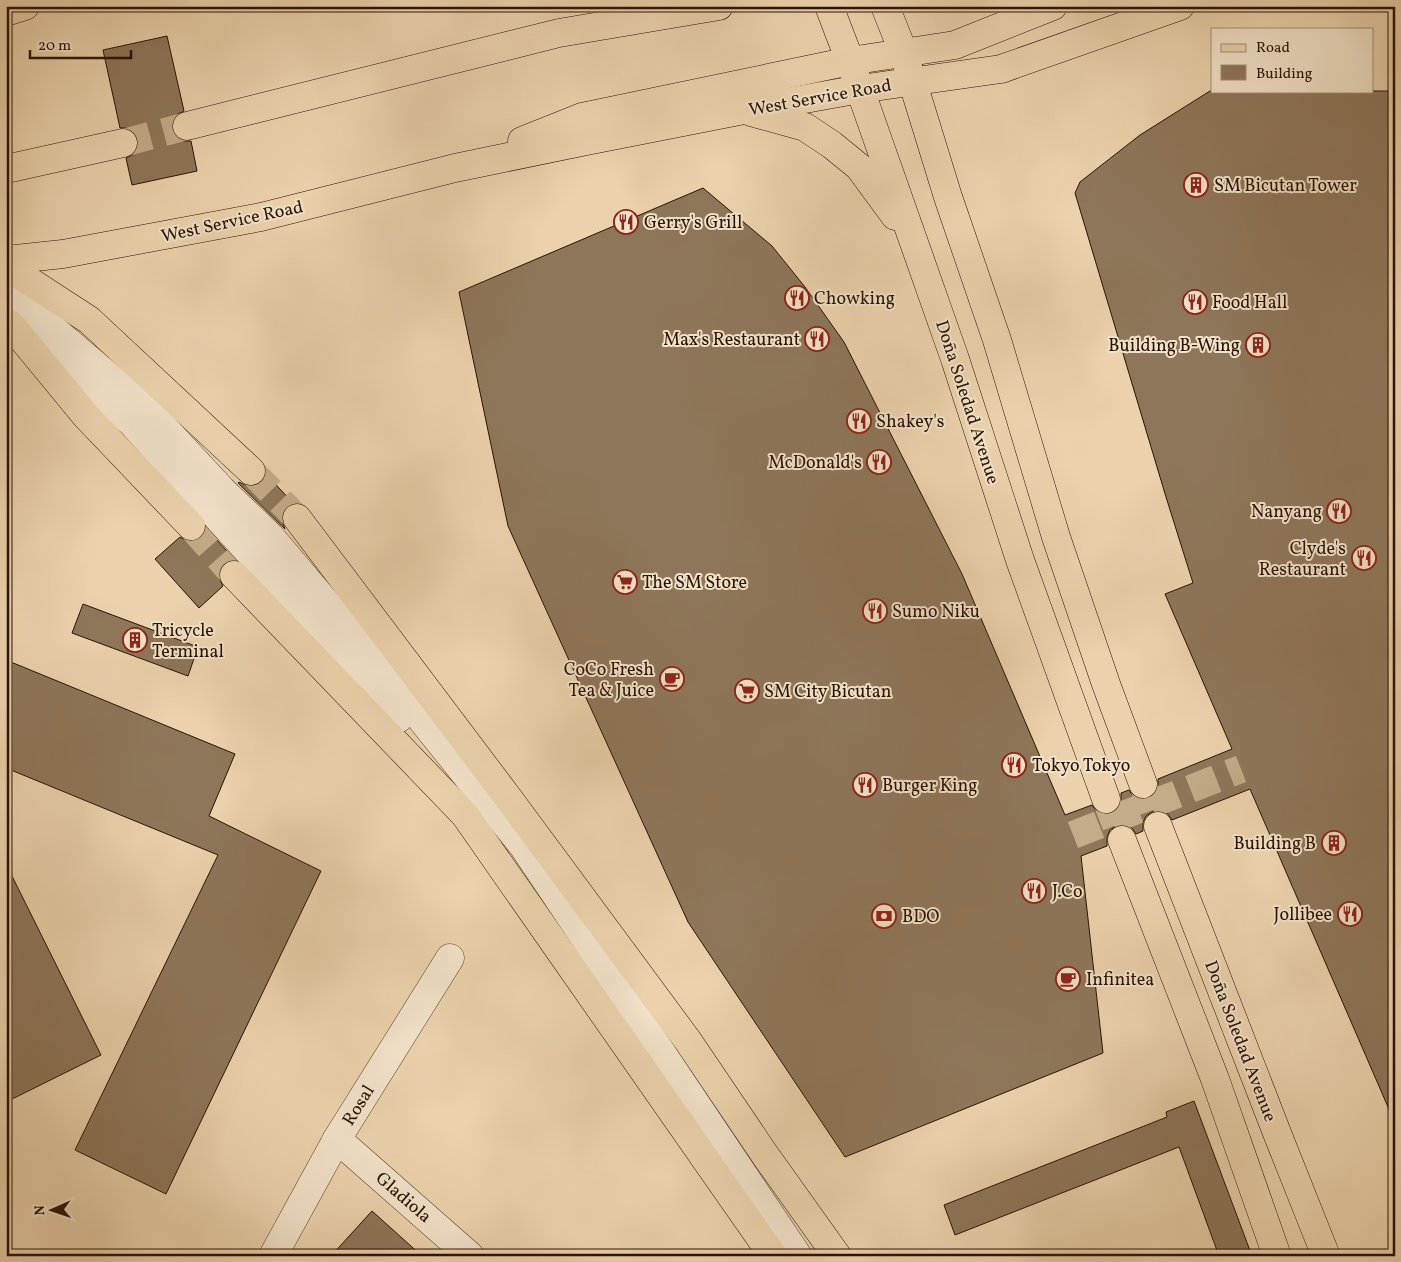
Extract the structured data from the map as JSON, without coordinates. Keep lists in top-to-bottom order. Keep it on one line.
{"streets":{"main road":["West Service Road","Doña Soledad Avenue"],"street":["Rosal","Gladiola"]},"crossings":[["West Service Road","Doña Soledad Avenue"],["Rosal","Gladiola"]],"places":{"building":["SM Bicutan Tower","Building B-Wing","Tricycle Terminal","Building B"],"restaurant":["Gerry's Grill","Chowking","Food Hall","Max's Restaurant","Shakey's","McDonald's","Nanyang","Clyde's Restaurant","Sumo Niku","Tokyo Tokyo","Burger King","J.Co","Jollibee"],"supermarket":["The SM Store","SM City Bicutan"],"cafe":["CoCo Fresh Tea & Juice","Infinitea"],"bank":["BDO"]},"legend":["Road","Building"],"scale_bar":"20 m","north":"left"}
